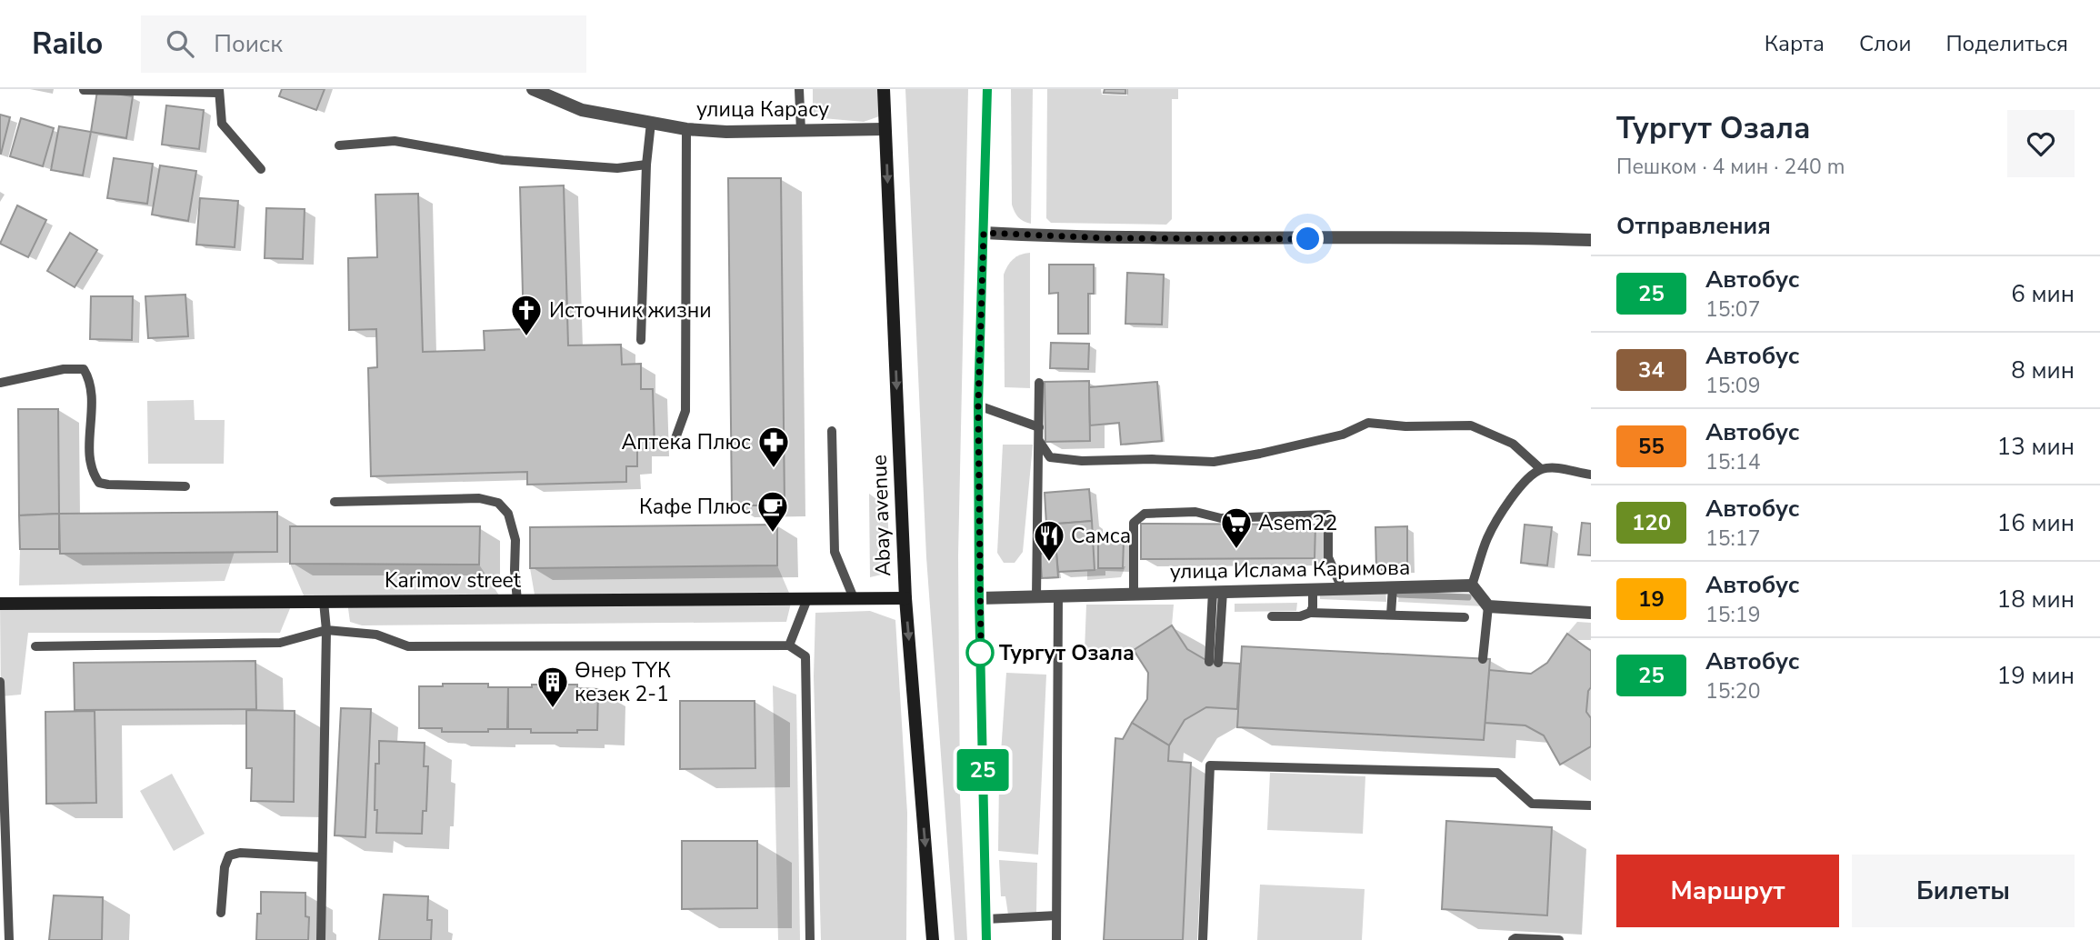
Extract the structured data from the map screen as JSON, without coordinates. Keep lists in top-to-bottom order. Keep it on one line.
{"streets":{"main road":["Abay avenue","Karimov street"],"street":["улица Карасу","улица Ислама Каримова"]},"crossings":[["улица Карасу","Abay avenue"],["Abay avenue","Karimov street"]],"places":{"church":["Источник жизни"],"pharmacy":["Аптека Плюс"],"cafe":["Кафе Плюс"],"supermarket":["Asem22"],"restaurant":["Самса"],"other":["Тургут Озала"],"building":["Өнер ТҮК кезек 2-1"]},"lines":["bus line 25"],"page":{"header":"Railo","search":"Поиск","nav":["Карта","Слои","Поделиться"],"on_map":"25","heading":[["Тургут Озала","Пешком · 4 мин · 240 m"],"Отправления"],"list":[{"mark":"25","name":"Автобус","note":"15:07","value":"6 мин"},{"mark":"34","name":"Автобус","note":"15:09","value":"8 мин"},{"mark":"55","name":"Автобус","note":"15:14","value":"13 мин"},{"mark":"120","name":"Автобус","note":"15:17","value":"16 мин"},{"mark":"19","name":"Автобус","note":"15:19","value":"18 мин"},{"mark":"25","name":"Автобус","note":"15:20","value":"19 мин"}],"buttons":["Маршрут","Билеты"]}}
